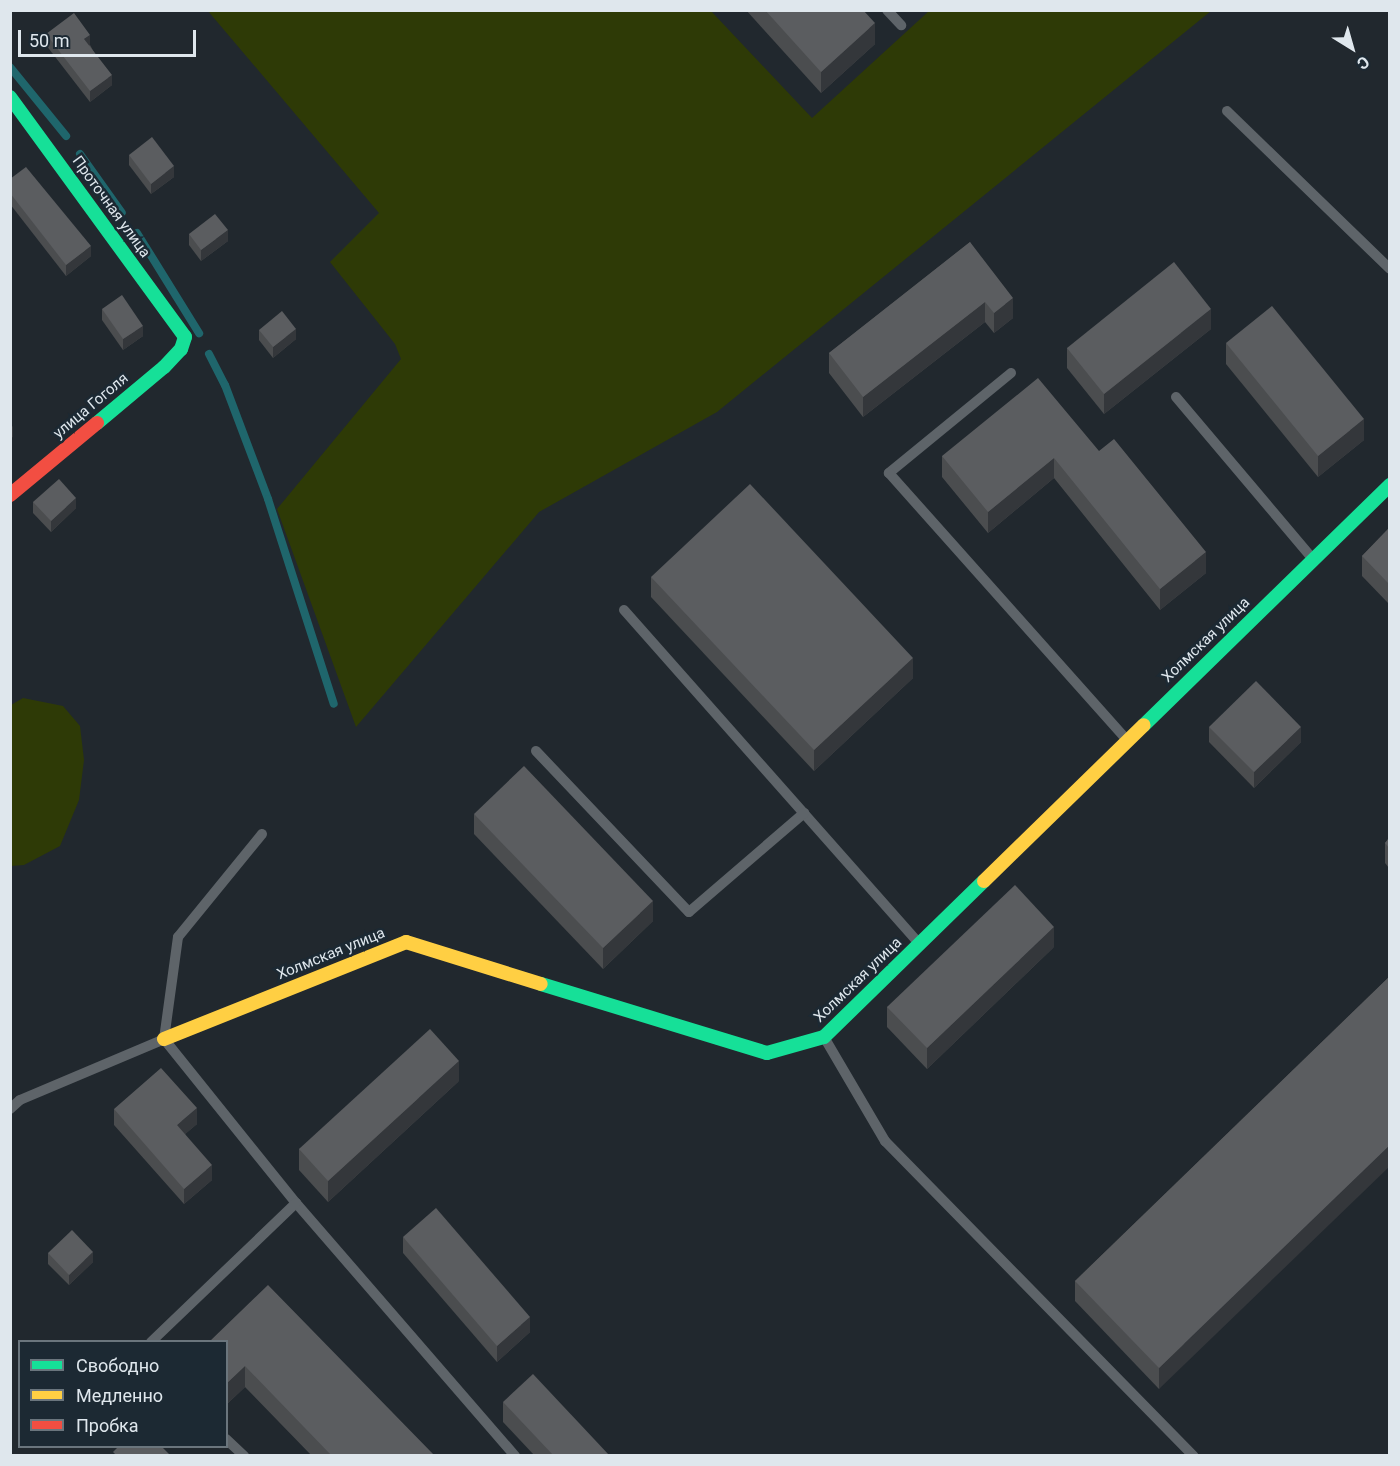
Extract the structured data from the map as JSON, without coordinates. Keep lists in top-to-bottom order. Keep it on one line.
{"streets":{"street":["Проточная улица","улица Гоголя","Холмская улица"]},"crossings":[["Проточная улица","улица Гоголя"]],"legend":["Свободно","Медленно","Пробка"],"scale_bar":"50 m","north":"bottom right"}
